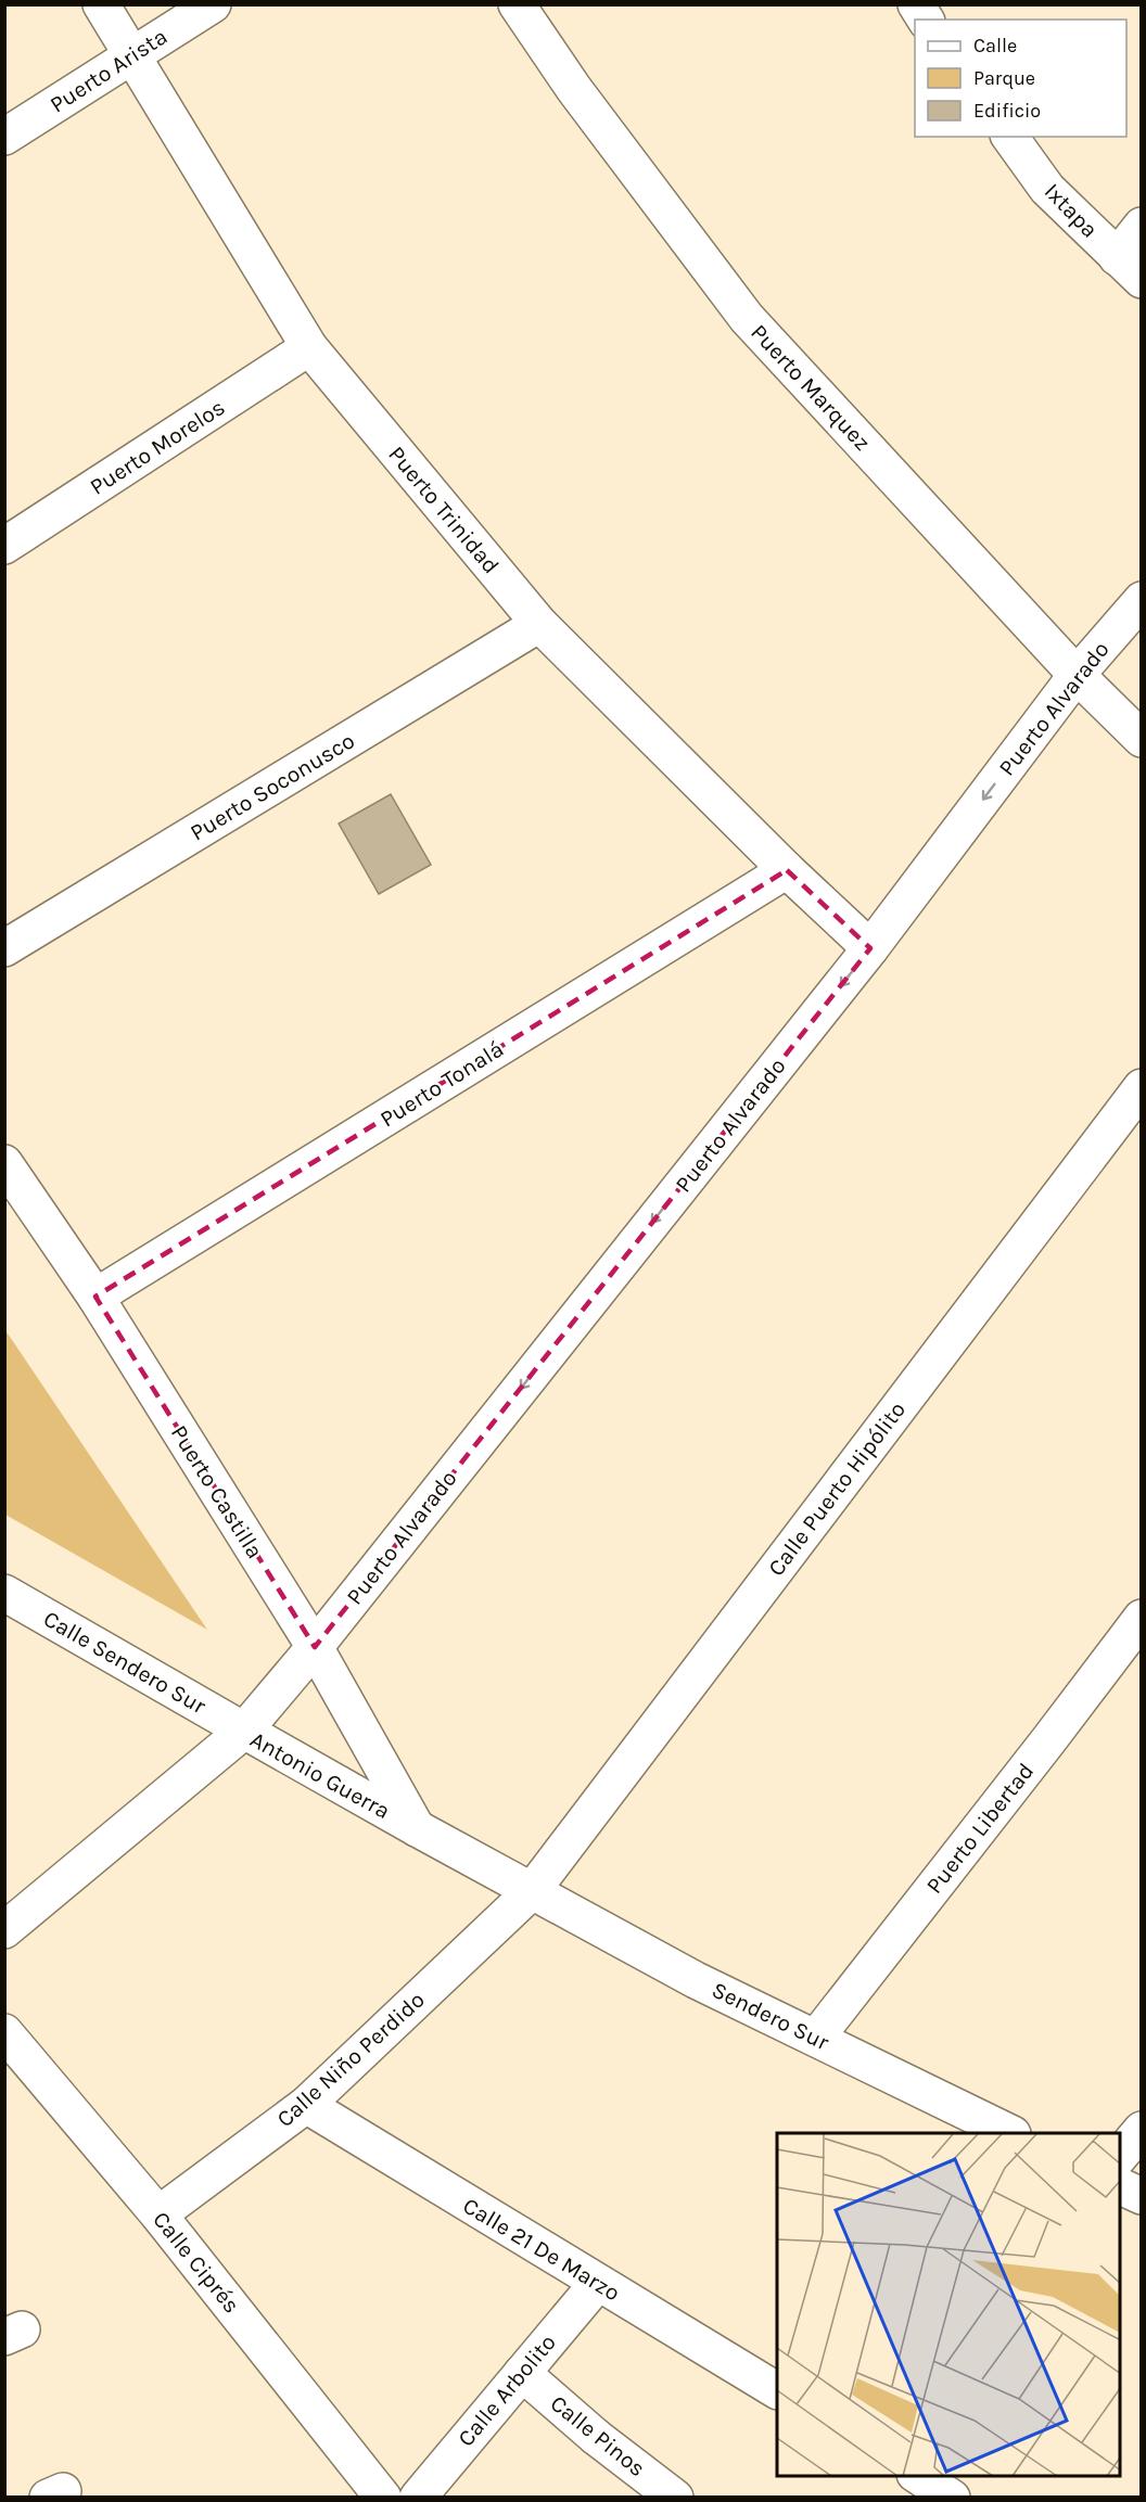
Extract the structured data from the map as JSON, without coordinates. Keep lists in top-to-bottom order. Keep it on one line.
{"streets":{"street":["Puerto Arista","Ixtapa","Puerto Marquez","Puerto Morelos","Puerto Trinidad","Puerto Alvarado","Puerto Soconusco","Puerto Tonalá","Calle Puerto Hipólito","Puerto Castilla","Calle Sendero Sur","Antonio Guerra","Puerto Libertad","Sendero Sur","Calle Niño Perdido","Calle 21 De Marzo","Calle Ciprés","Calle Arbolito","Calle Pinos"]},"crossings":[["Puerto Arista","Puerto Trinidad"],["Puerto Marquez","Puerto Alvarado"],["Puerto Morelos","Puerto Trinidad"],["Puerto Trinidad","Puerto Alvarado"],["Puerto Trinidad","Puerto Soconusco"],["Puerto Trinidad","Puerto Tonalá"],["Puerto Alvarado","Puerto Castilla"],["Puerto Alvarado","Calle Sendero Sur"],["Puerto Alvarado","Antonio Guerra"],["Puerto Tonalá","Puerto Castilla"],["Calle Puerto Hipólito","Antonio Guerra"],["Calle Puerto Hipólito","Sendero Sur"],["Calle Puerto Hipólito","Calle Niño Perdido"],["Puerto Castilla","Antonio Guerra"],["Calle Sendero Sur","Antonio Guerra"],["Antonio Guerra","Sendero Sur"],["Antonio Guerra","Calle Niño Perdido"],["Puerto Libertad","Sendero Sur"],["Sendero Sur","Calle Niño Perdido"],["Calle Niño Perdido","Calle 21 De Marzo"],["Calle Niño Perdido","Calle Ciprés"],["Calle 21 De Marzo","Calle Arbolito"],["Calle Arbolito","Calle Pinos"]],"one_way":["Puerto Alvarado"],"legend":["Calle","Parque","Edificio"]}
